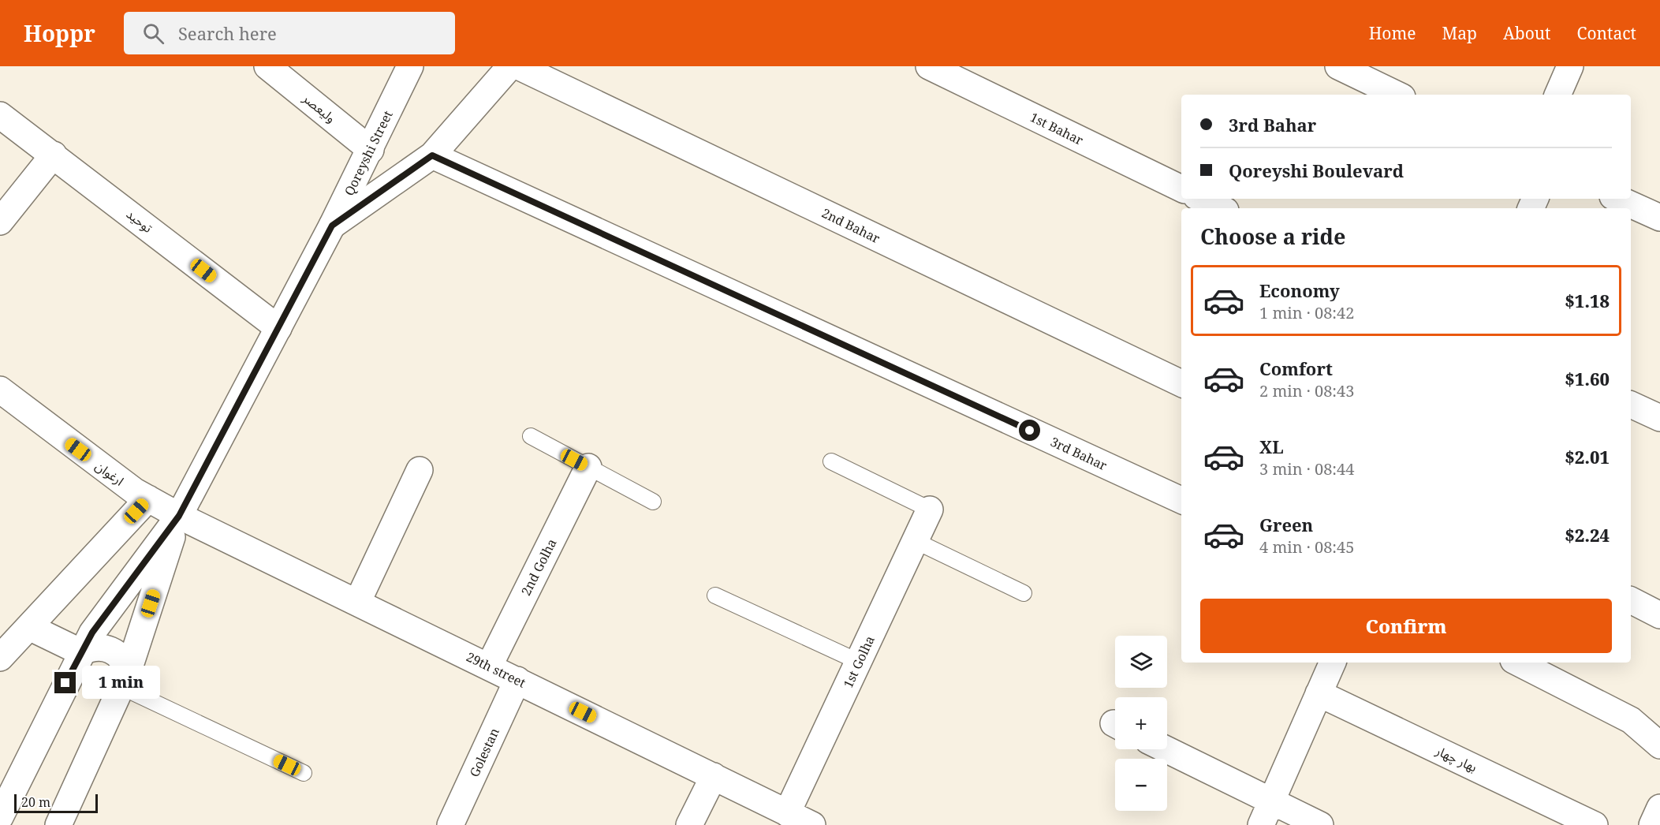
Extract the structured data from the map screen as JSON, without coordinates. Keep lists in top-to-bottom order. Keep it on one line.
{"streets":{"street":["ولیعصر","1st Bahar","Qoreyshi Street","توحید","2nd Bahar","3rd Bahar","ارغوان","2nd Golha","1st Golha","29th street","Golestan","بهار چهار"]},"crossings":[["ولیعصر","Qoreyshi Street"],["Qoreyshi Street","توحید"],["Qoreyshi Street","ارغوان"],["Qoreyshi Street","29th street"],["ارغوان","29th street"],["2nd Golha","29th street"],["1st Golha","29th street"],["29th street","Golestan"]],"scale_bar":"20 m","page":{"header":"Hoppr","search":"Search here","nav":["Home","Map","About","Contact"],"banner":["3rd Bahar","Qoreyshi Boulevard"],"heading":"Choose a ride","list":[{"name":"Economy","note":"1 min · 08:42","value":"$1.18"},{"name":"Comfort","note":"2 min · 08:43","value":"$1.60"},{"name":"XL","note":"3 min · 08:44","value":"$2.01"},{"name":"Green","note":"4 min · 08:45","value":"$2.24"}],"buttons":"Confirm","map_buttons":["+","−"],"bubble":"1 min","scale":"20 m"}}
